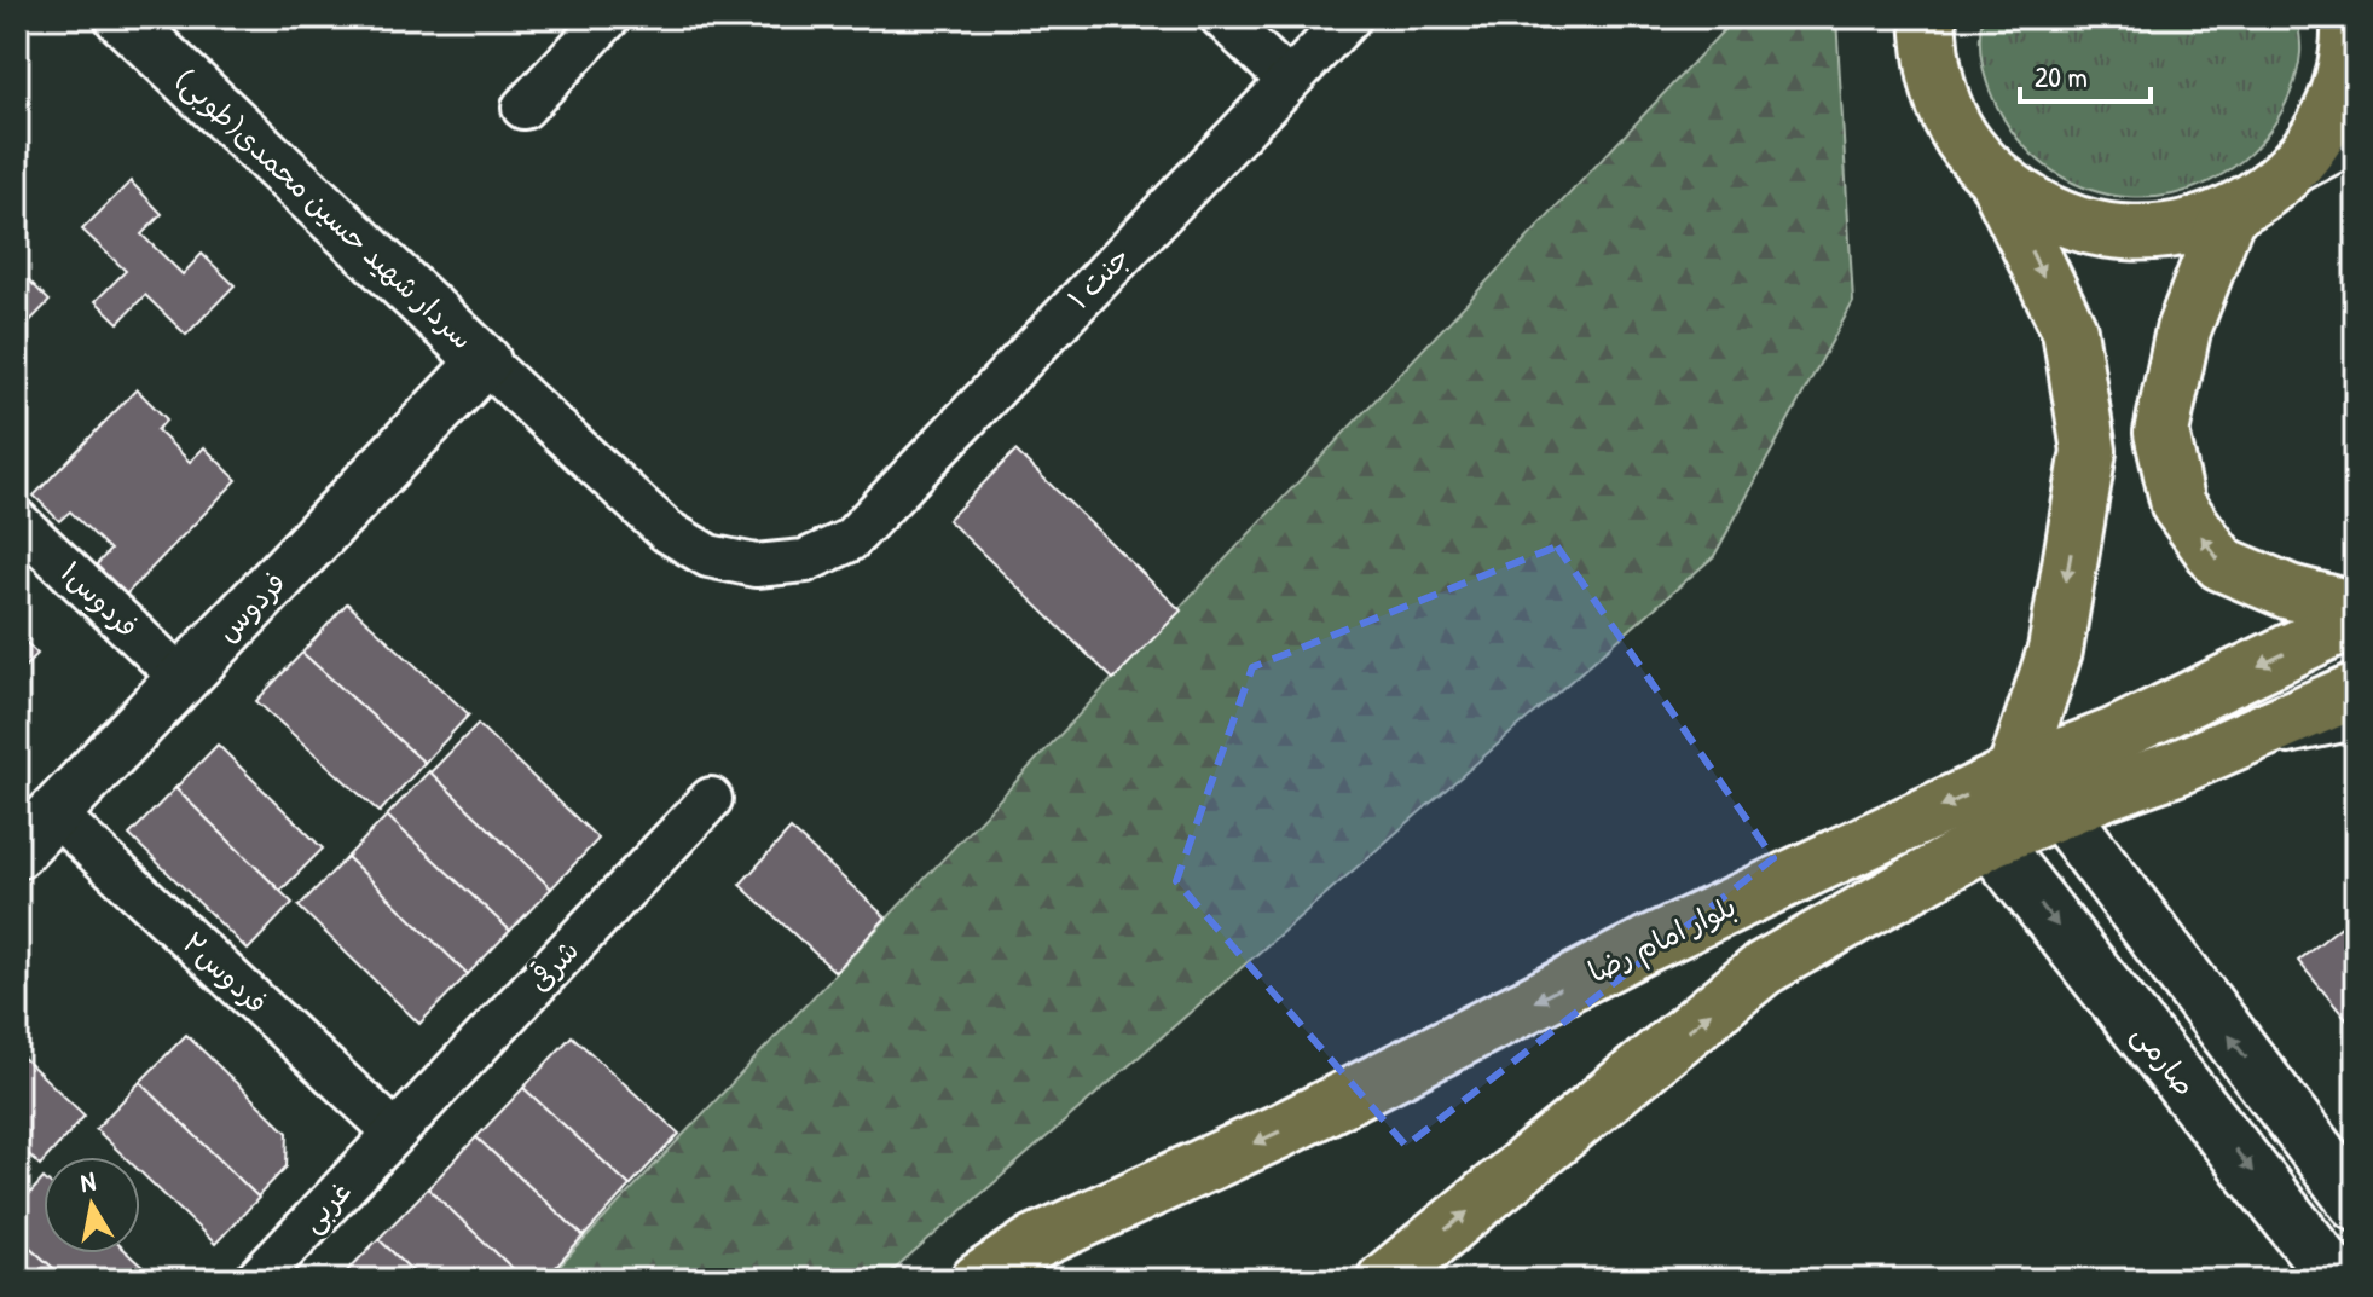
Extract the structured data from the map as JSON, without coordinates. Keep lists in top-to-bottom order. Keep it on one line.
{"streets":{"main road":["بلوار امام رضا","صارمی"],"street":["سردار شهید حسین محمدی(طوبی)","جنت ۱","فردوس۱","فردوس","شرقی","فردوس۲","غربی"]},"crossings":[["سردار شهید حسین محمدی(طوبی)","جنت ۱"],["سردار شهید حسین محمدی(طوبی)","فردوس"],["جنت ۱","فردوس"],["فردوس۱","فردوس"],["فردوس","فردوس۲"],["شرقی","فردوس۲"],["شرقی","غربی"],["فردوس۲","غربی"]],"scale_bar":"20 m","north":"top"}
